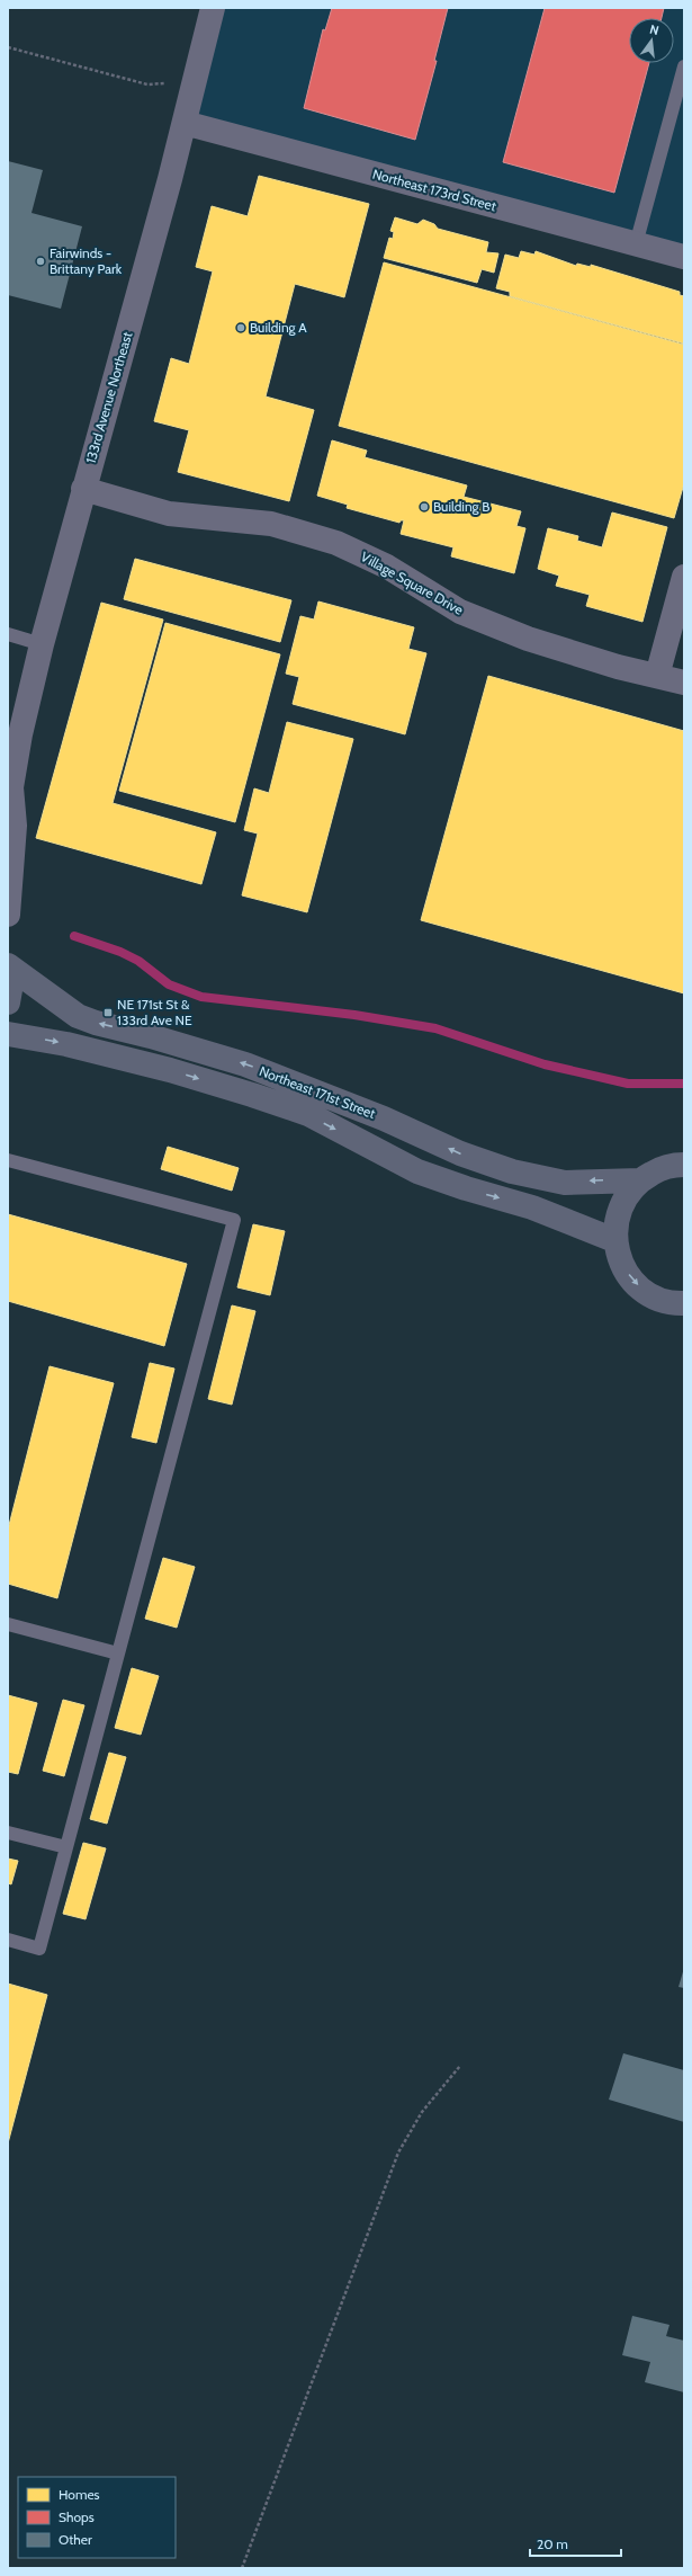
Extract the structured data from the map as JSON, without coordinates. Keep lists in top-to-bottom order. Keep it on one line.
{"streets":{"main road":["Northeast 171st Street"],"street":["Northeast 173rd Street","133rd Avenue Northeast","Village Square Drive"]},"crossings":[["Northeast 173rd Street","133rd Avenue Northeast"],["133rd Avenue Northeast","Village Square Drive"]],"places":{"other":["Fairwinds - Brittany Park","Building A","Building B"],"transit":["NE 171st St & 133rd Ave NE"]},"legend":["Homes","Shops","Other"],"scale_bar":"20 m","north":"top"}
